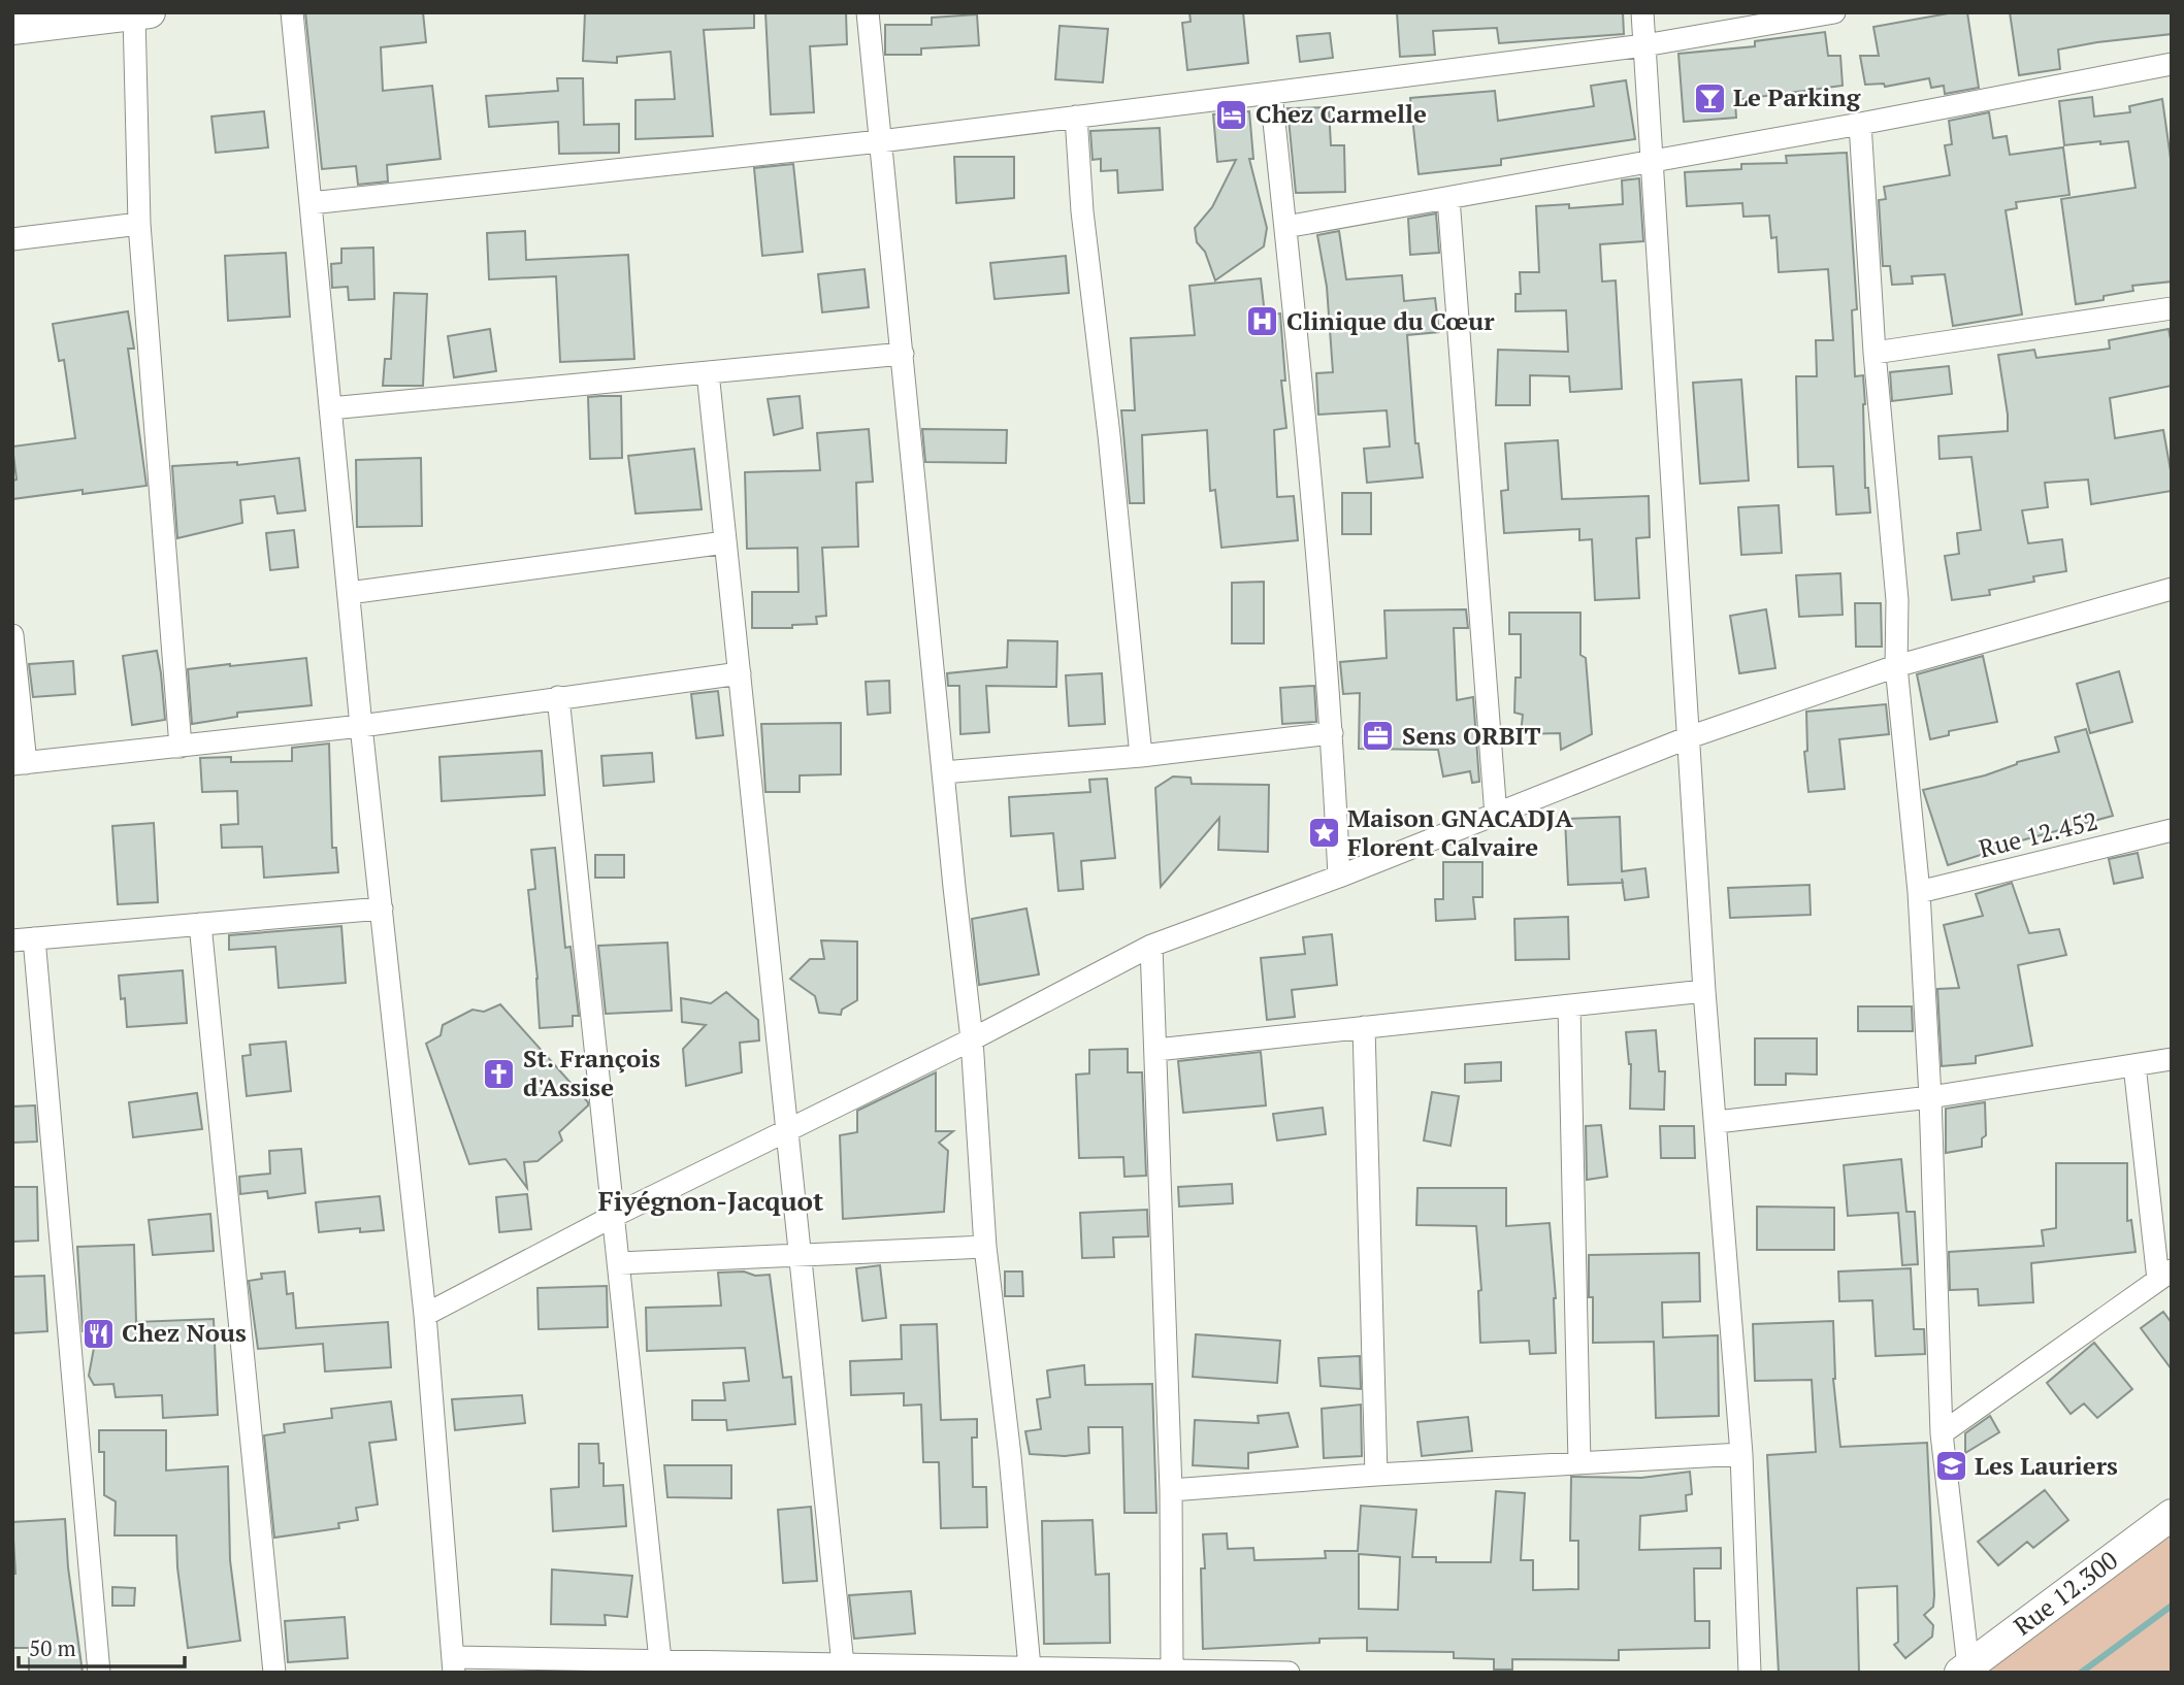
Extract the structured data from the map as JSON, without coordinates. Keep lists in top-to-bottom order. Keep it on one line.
{"streets":{"street":["Rue 12.452","Rue 12.300"]},"districts":["Fiyégnon-Jacquot"],"places":{"bar":["Le Parking"],"hotel":["Chez Carmelle"],"hospital":["Clinique du Cœur"],"office":["Sens ORBIT"],"place":["Maison GNACADJA Florent Calvaire"],"church":["St. François d'Assise"],"restaurant":["Chez Nous"],"school or university":["Les Lauriers"]},"scale_bar":"50 m"}
